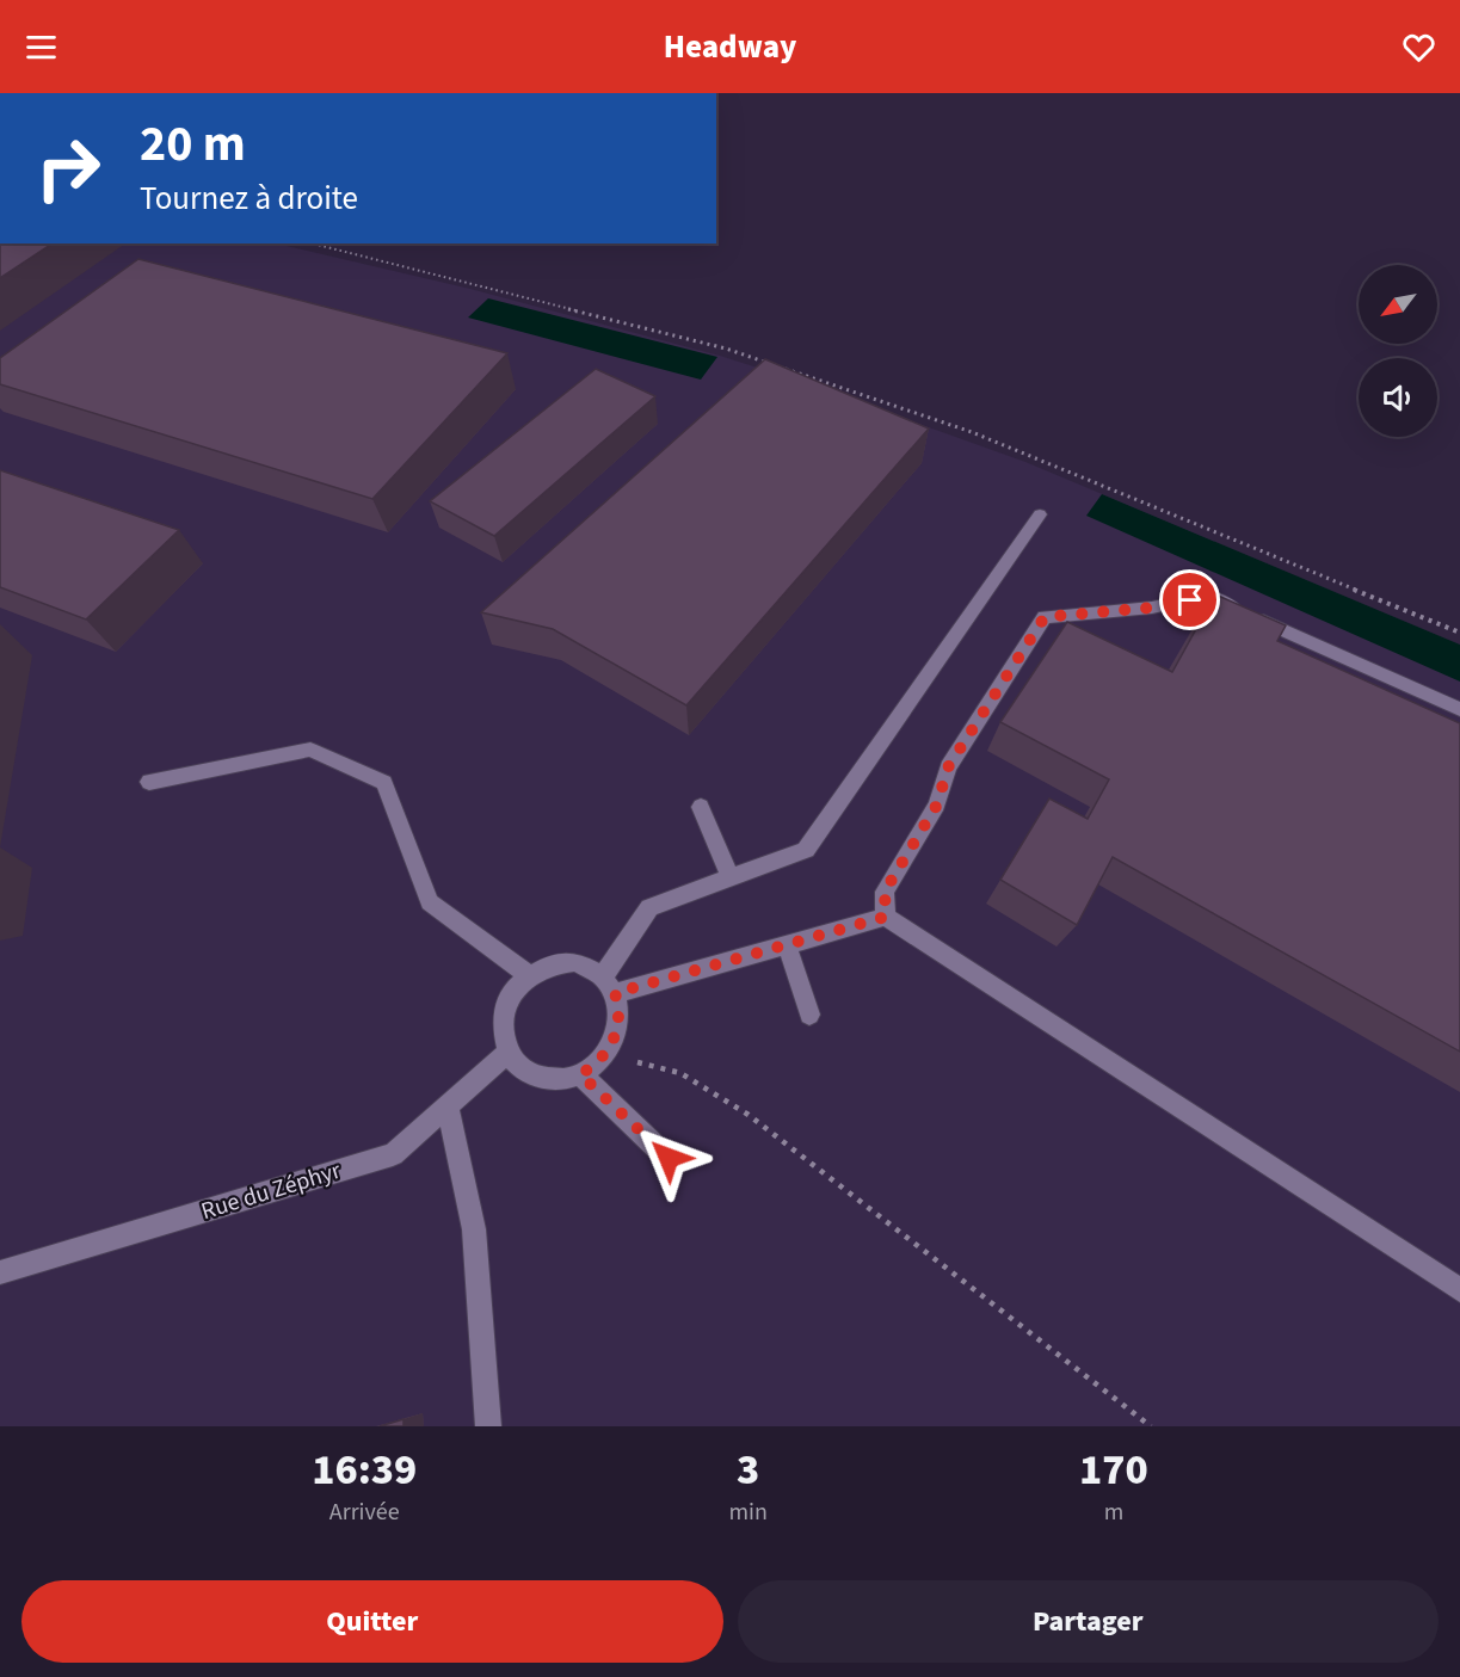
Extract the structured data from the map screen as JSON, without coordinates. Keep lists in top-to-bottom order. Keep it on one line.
{"streets":{"street":["Rue du Zéphyr"]},"north":"bottom left","page":{"header":"Headway","turn":["20 m","Tournez à droite"],"eta":["16:39","Arrivée","3","min","170","m"],"buttons":["Quitter","Partager"]}}
